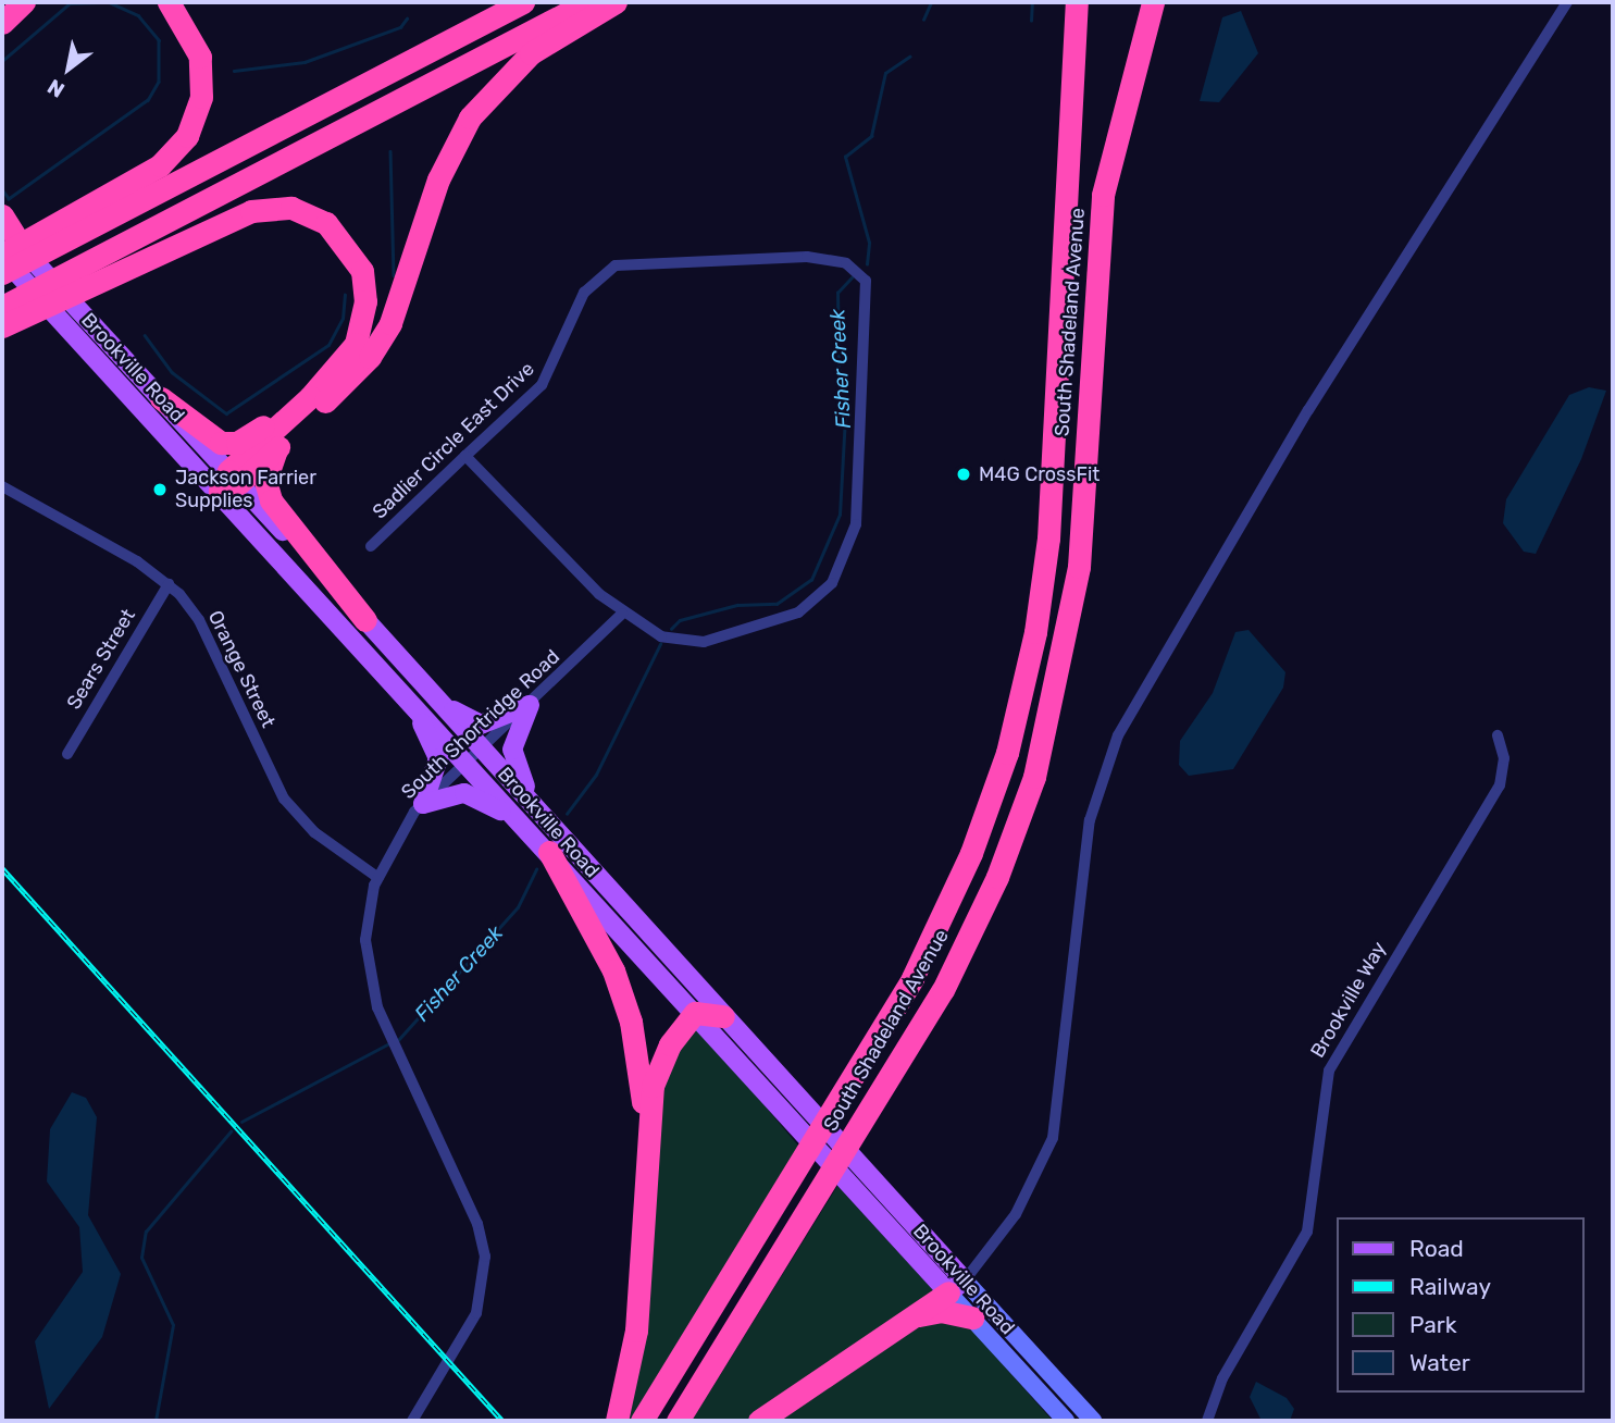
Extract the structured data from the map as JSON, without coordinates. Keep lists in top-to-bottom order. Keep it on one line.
{"streets":{"highway":["South Shadeland Avenue"],"main road":["Brookville Road"],"street":["Sadlier Circle East Drive","Sears Street","Orange Street","South Shortridge Road","Brookville Way"]},"crossings":[["Brookville Road","South Shortridge Road"],["Sadlier Circle East Drive","South Shortridge Road"],["Sears Street","Orange Street"],["Orange Street","South Shortridge Road"]],"water":["Fisher Creek"],"places":["M4G CrossFit","Jackson Farrier Supplies"],"legend":["Road","Railway","Park","Water"],"north":"bottom left"}
